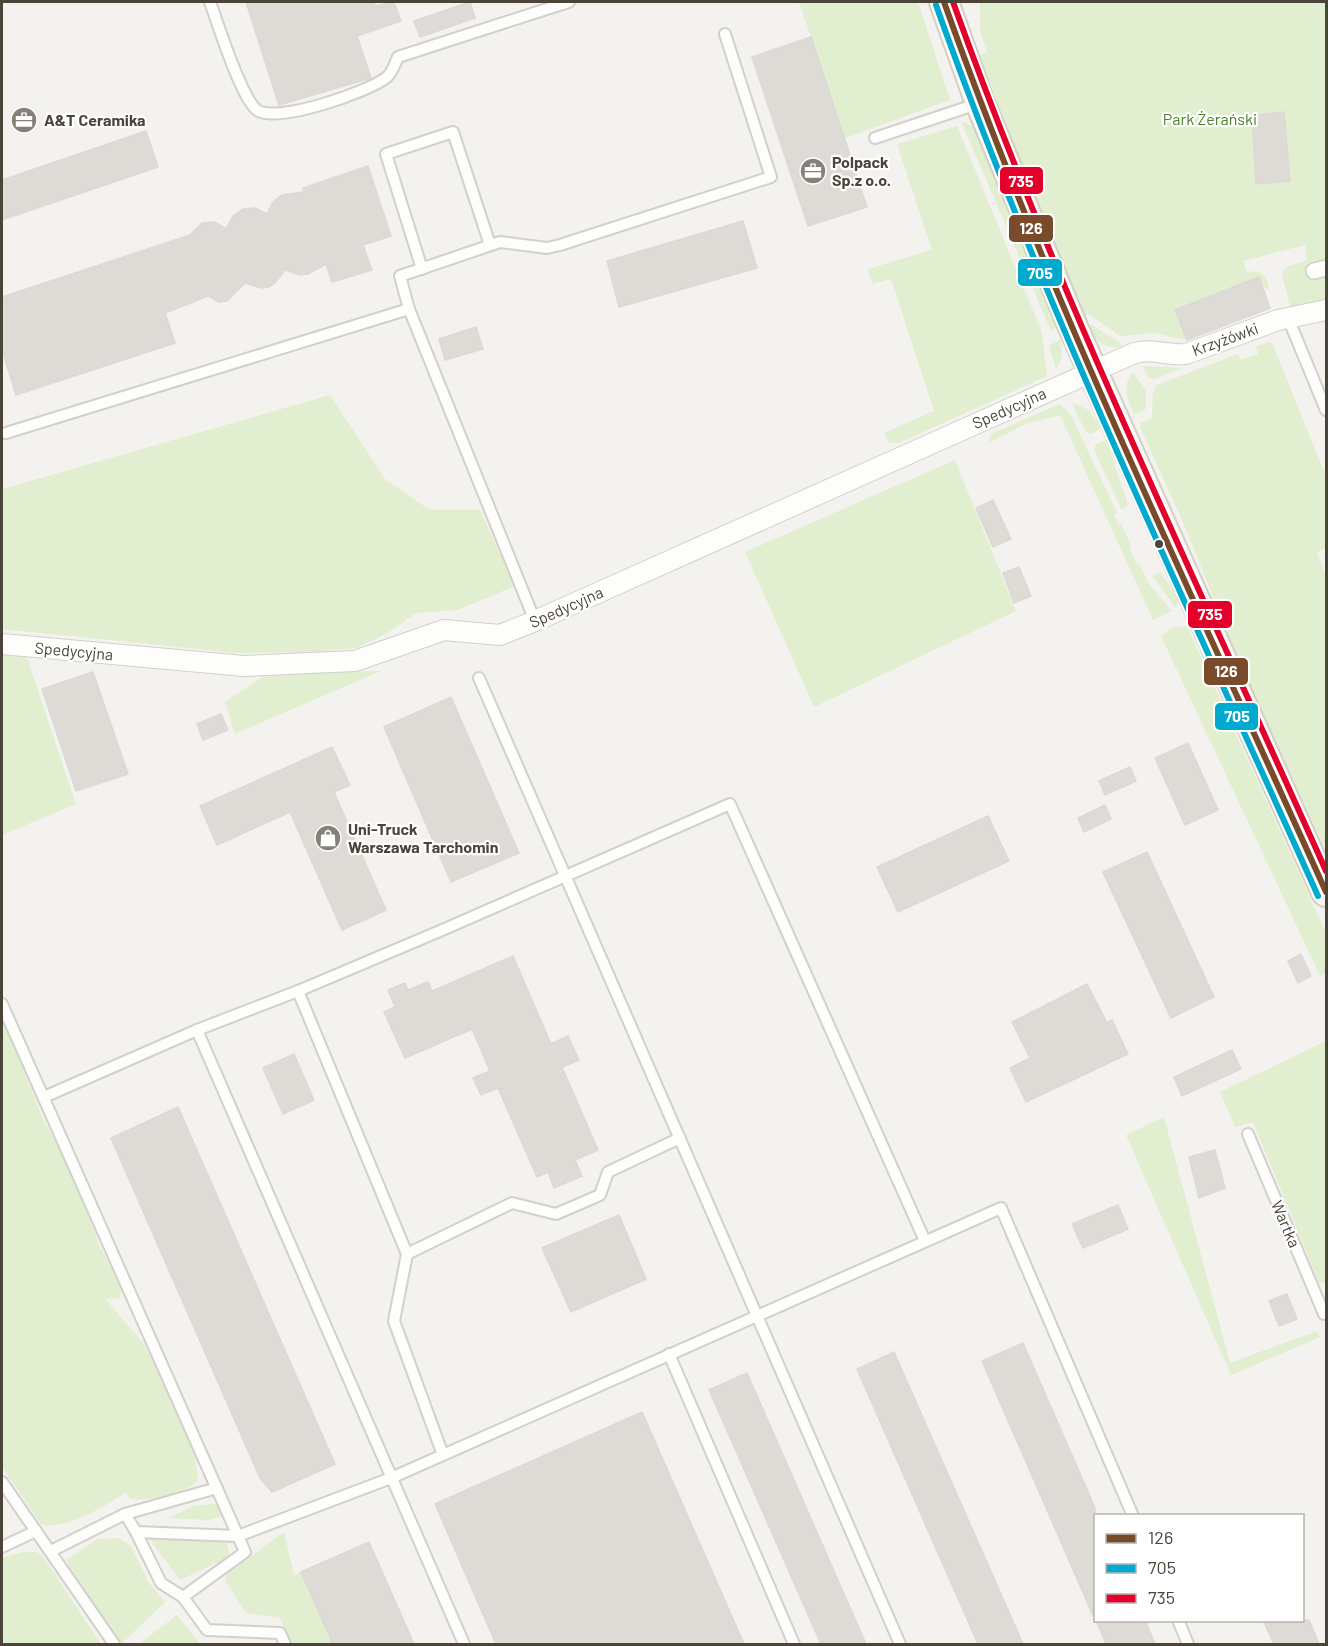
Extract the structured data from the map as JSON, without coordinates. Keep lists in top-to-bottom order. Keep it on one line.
{"streets":{"street":["Krzyżówki","Spedycyjna"],"lane":["Wartka"]},"crossings":[["Krzyżówki","Spedycyjna"]],"parks":["Park Żerański"],"places":{"office":["A&T Ceramika","Polpack Sp.z o.o."],"shop":["Uni-Truck Warszawa Tarchomin"]},"lines":["transit line 126","transit line 735","transit line 705"],"legend":["126","705","735"]}
